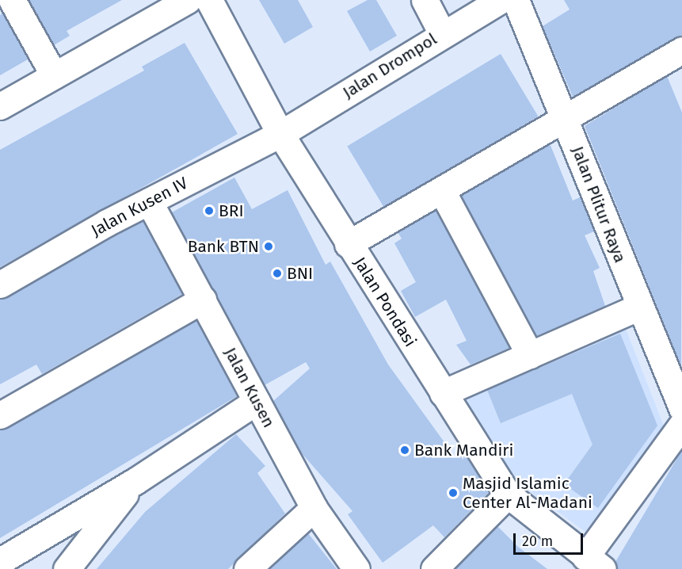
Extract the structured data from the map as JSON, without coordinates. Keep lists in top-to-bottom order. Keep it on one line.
{"streets":{"street":["Jalan Drompol","Jalan Plitur Raya","Jalan Kusen IV","Jalan Pondasi","Jalan Kusen"]},"crossings":[["Jalan Drompol","Jalan Kusen IV"],["Jalan Drompol","Jalan Pondasi"],["Jalan Kusen IV","Jalan Pondasi"],["Jalan Kusen IV","Jalan Kusen"]],"places":["BRI","Bank BTN","BNI","Bank Mandiri","Masjid Islamic Center Al-Madani"],"scale_bar":"20 m"}
